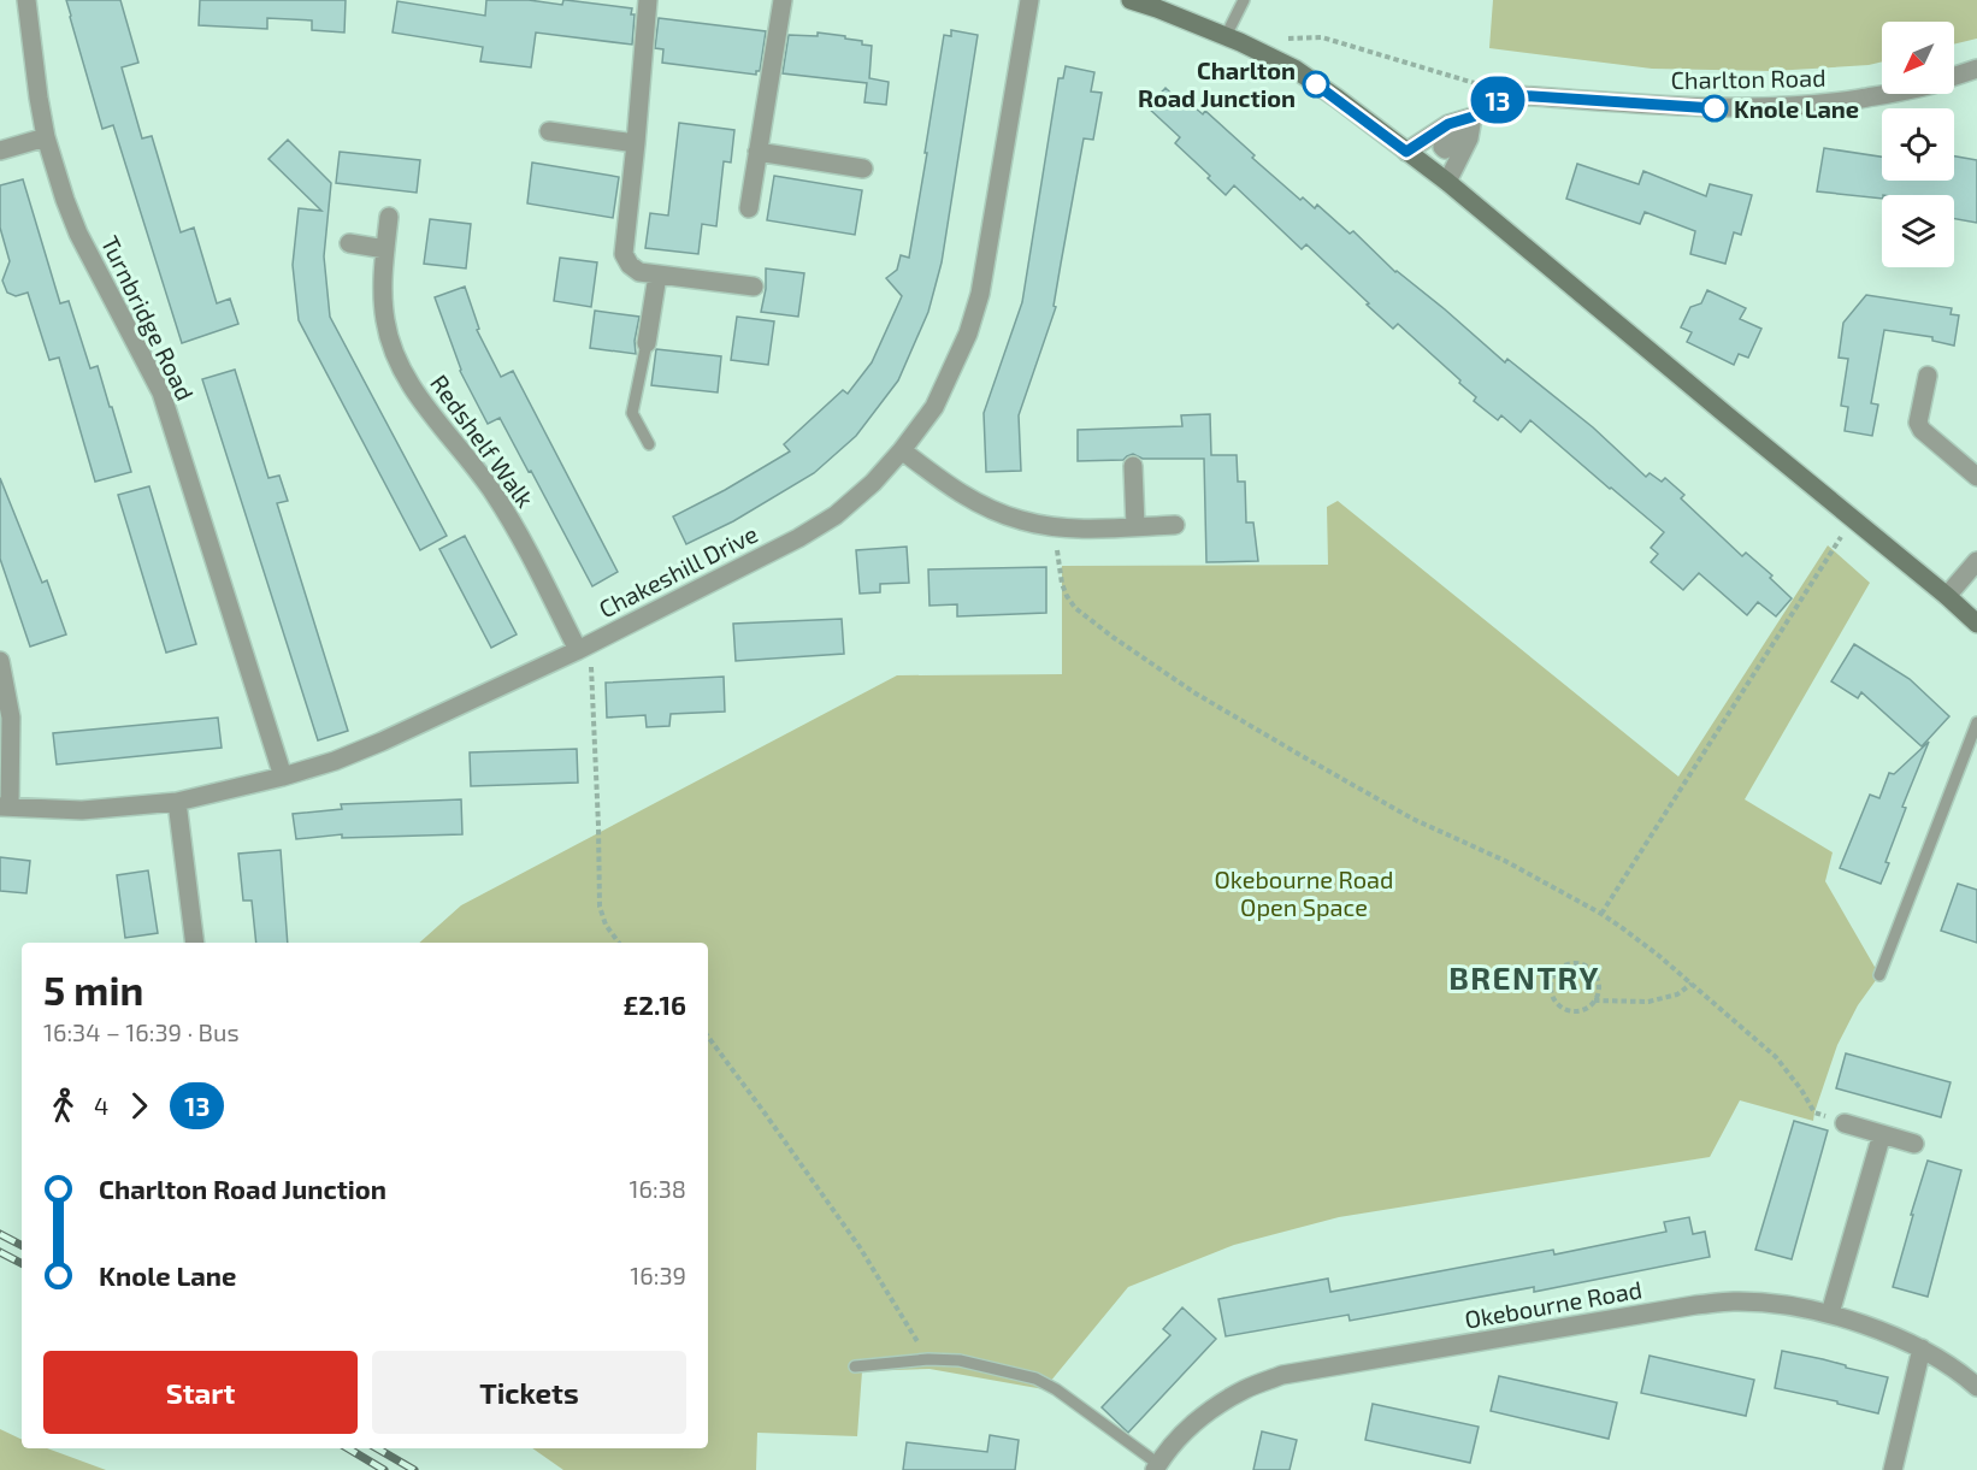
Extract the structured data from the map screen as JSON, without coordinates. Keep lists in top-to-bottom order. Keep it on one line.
{"streets":{"street":["Charlton Road","Turnbridge Road","Redshelf Walk","Chakeshill Drive","Okebourne Road"]},"crossings":[["Turnbridge Road","Chakeshill Drive"],["Redshelf Walk","Chakeshill Drive"]],"districts":["BRENTRY"],"parks":["Okebourne Road Open Space"],"places":["Charlton Road Junction","Knole Lane"],"lines":["bus line 13"],"north":"bottom left","page":{"on_map":"13","heading":["5 min","16:34 – 16:39 · Bus","£2.16"],"legs":["4","13"],"list":[{"name":"Charlton Road Junction","value":"16:38"},{"name":"Knole Lane","value":"16:39"}],"buttons":["Start","Tickets"]}}
